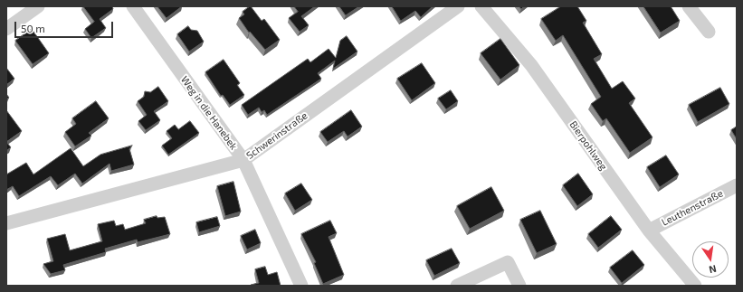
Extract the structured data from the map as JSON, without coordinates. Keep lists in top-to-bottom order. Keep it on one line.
{"streets":{"street":["Weg in die Hanebek","Schwerinstraße","Bierpohlweg","Leuthenstraße"]},"crossings":[["Weg in die Hanebek","Schwerinstraße"],["Bierpohlweg","Leuthenstraße"]],"scale_bar":"50 m","north":"bottom"}
